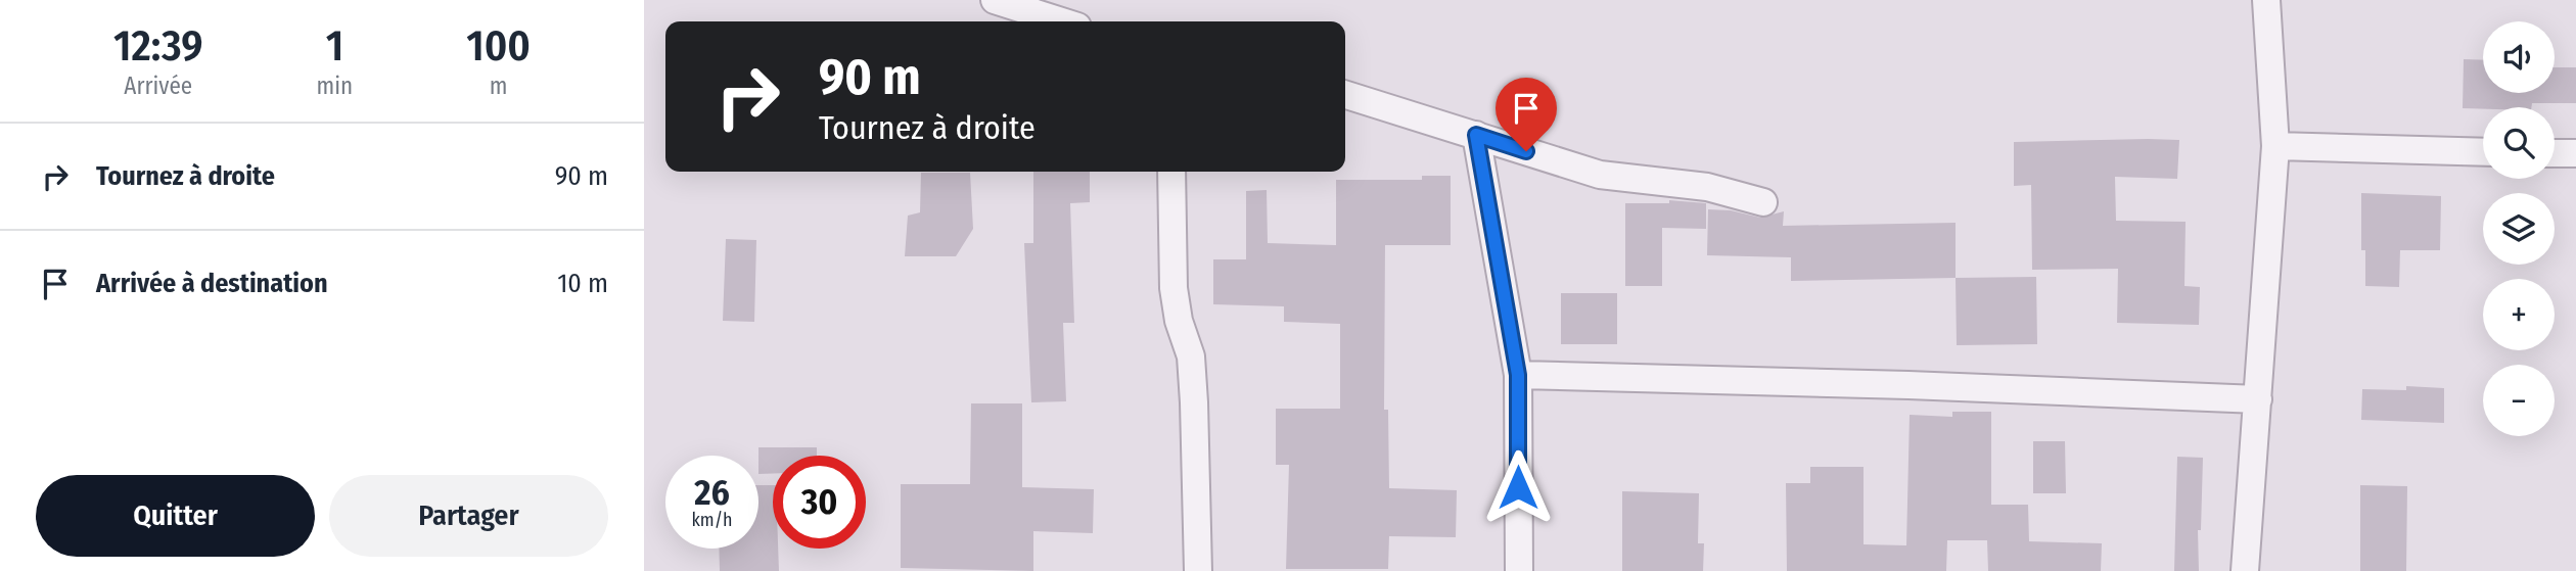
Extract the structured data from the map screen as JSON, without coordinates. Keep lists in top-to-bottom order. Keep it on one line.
{"page":{"eta":["12:39","Arrivée","1","min","100","m"],"map_buttons":["+","−"],"turn":["90 m","Tournez à droite"],"list":[{"name":"Tournez à droite","value":"90 m"},{"name":"Arrivée à destination","value":"10 m"}],"speed":"26 km/h","limit":"30","buttons":["Quitter","Partager"]}}
